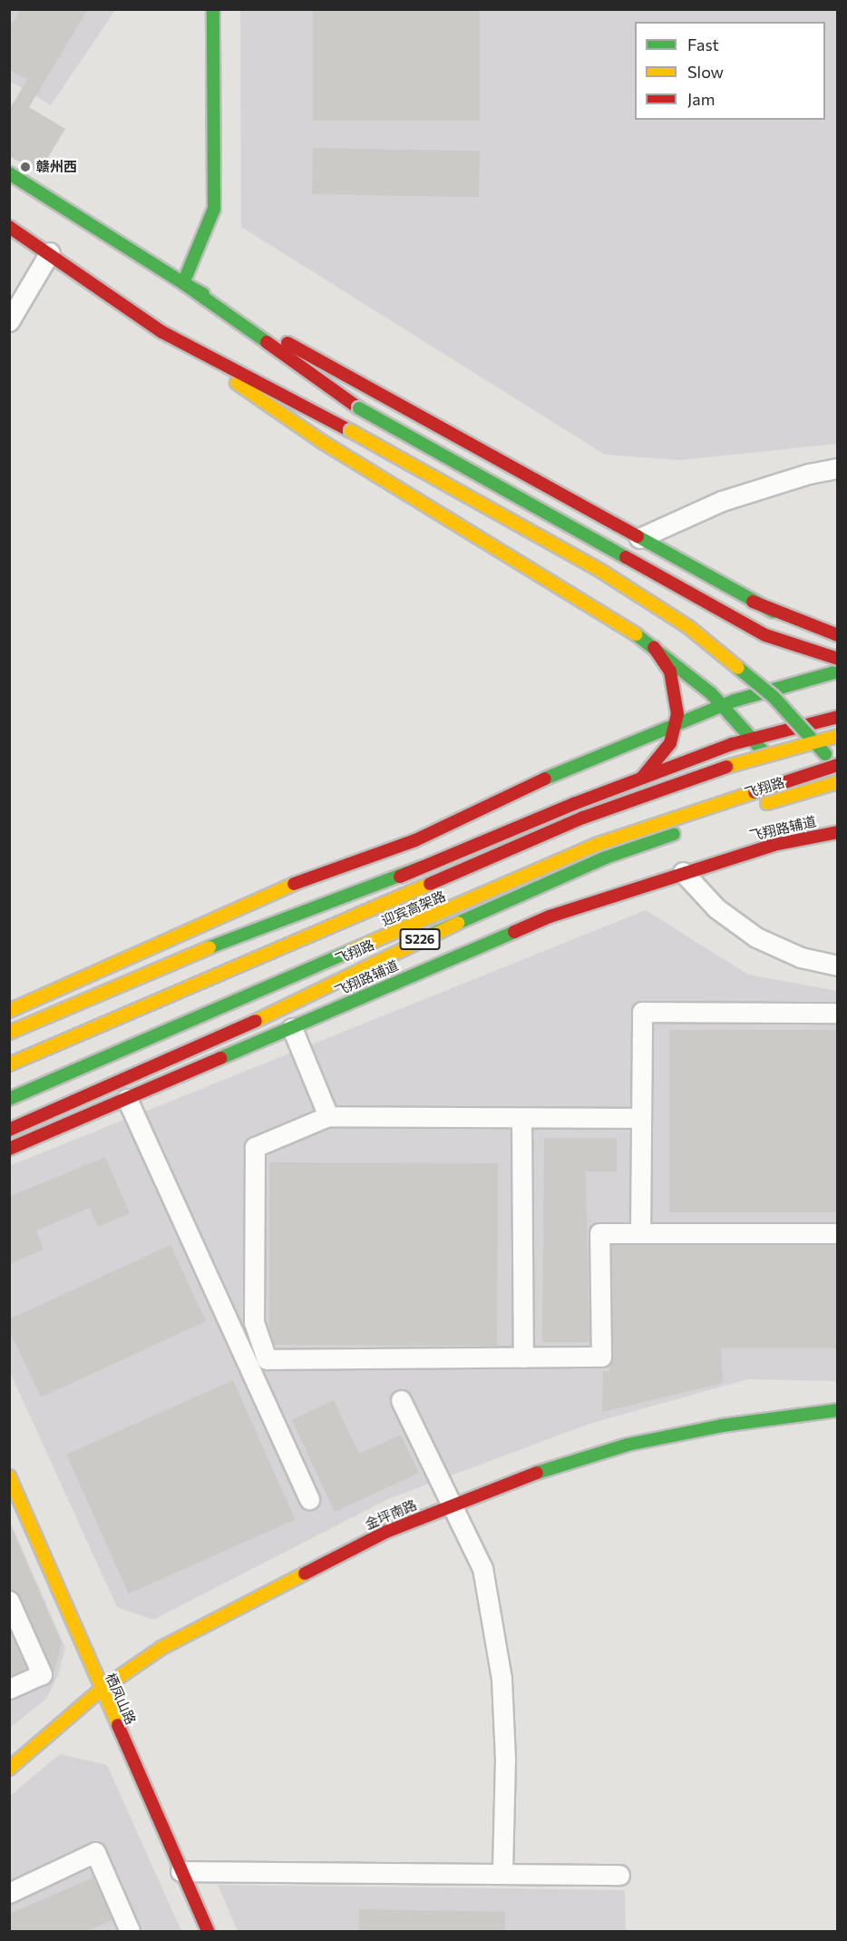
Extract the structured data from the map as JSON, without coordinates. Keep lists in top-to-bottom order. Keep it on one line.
{"streets":{"main road":["飞翔路","飞翔路辅道","迎宾高架路","S226","金坪南路","栖凤山路"]},"crossings":[["金坪南路","栖凤山路"]],"places":["赣州西"],"legend":["Fast","Slow","Jam"]}
